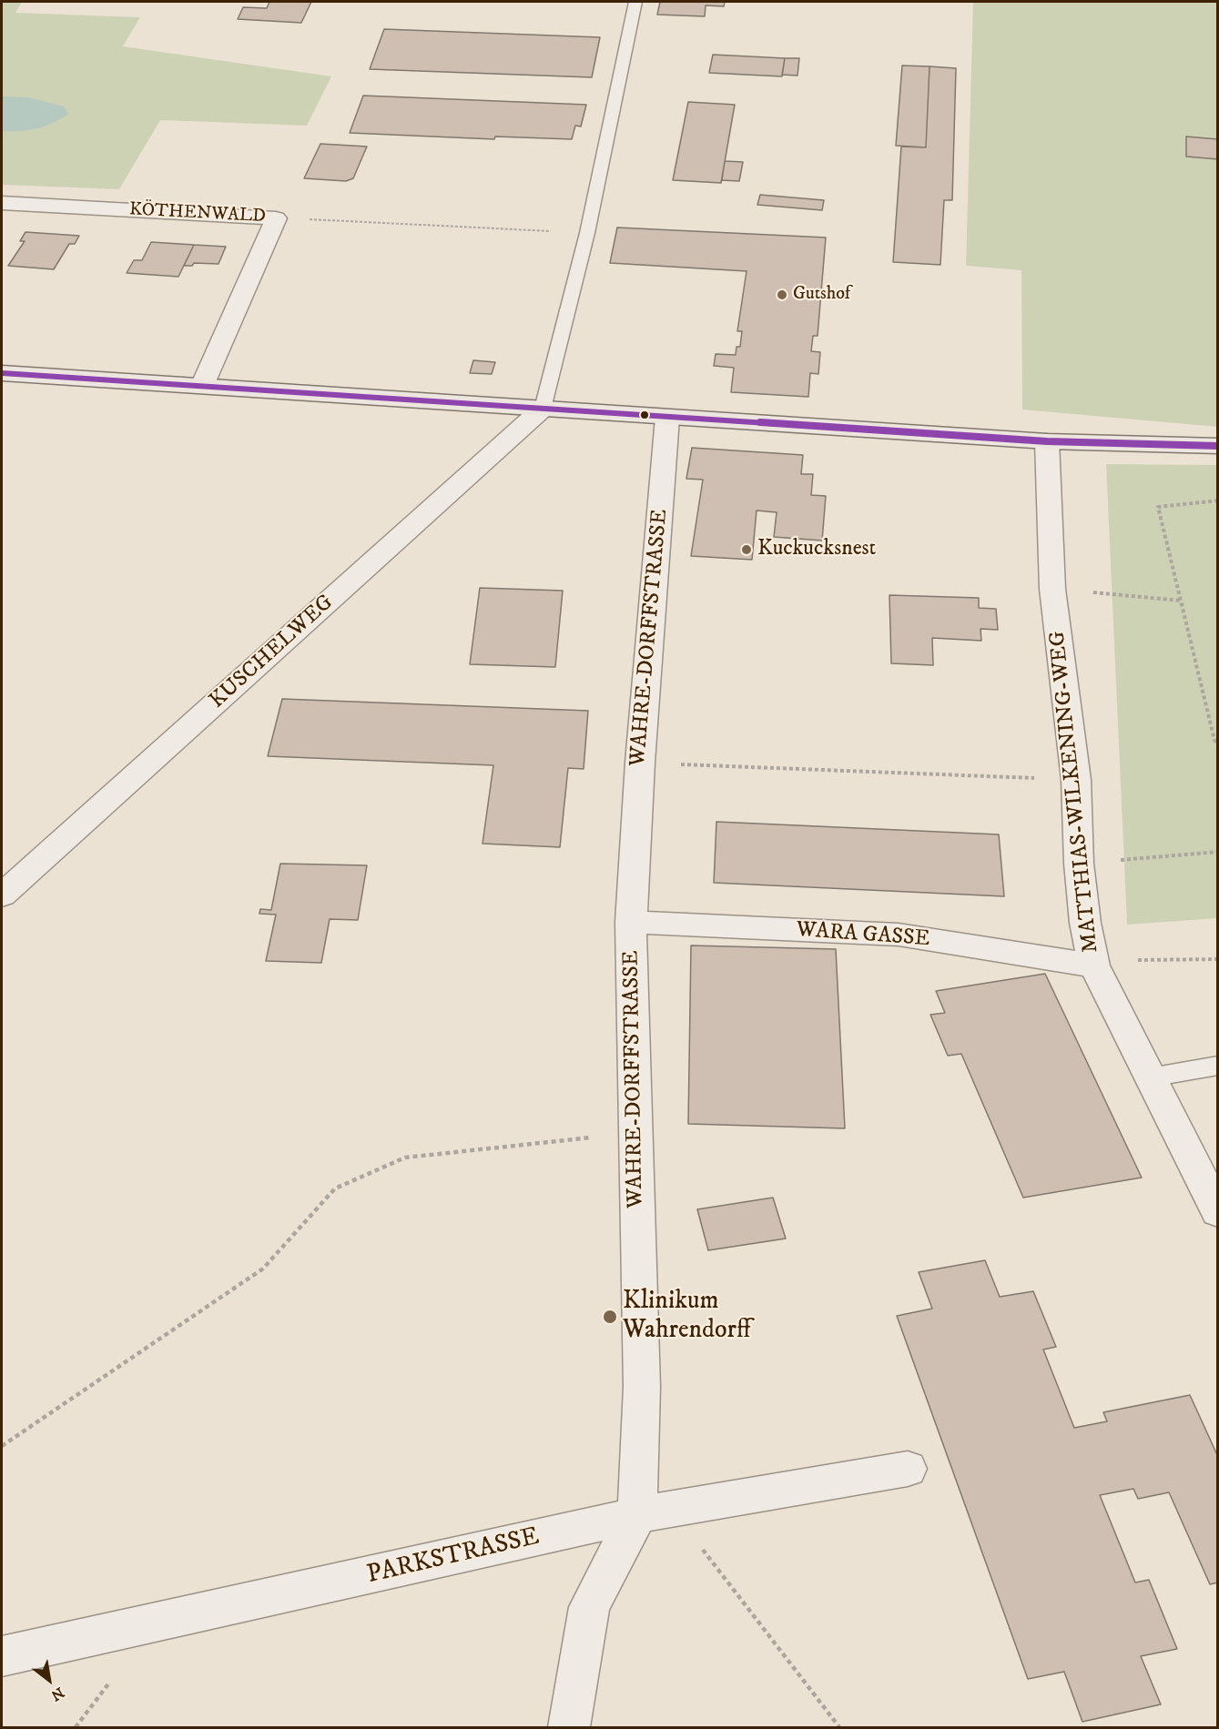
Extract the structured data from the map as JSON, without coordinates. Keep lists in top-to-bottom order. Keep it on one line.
{"streets":{"street":["KÖTHENWALD","WAHRE-DORFFSTRASSE","KUSCHELWEG","MATTHIAS-WILKENING-WEG","WARA GASSE","PARKSTRASSE"]},"crossings":[["WAHRE-DORFFSTRASSE","WARA GASSE"],["WAHRE-DORFFSTRASSE","PARKSTRASSE"],["MATTHIAS-WILKENING-WEG","WARA GASSE"]],"places":["Gutshof","Kuckucksnest","Klinikum Wahrendorff"],"north":"bottom right"}
